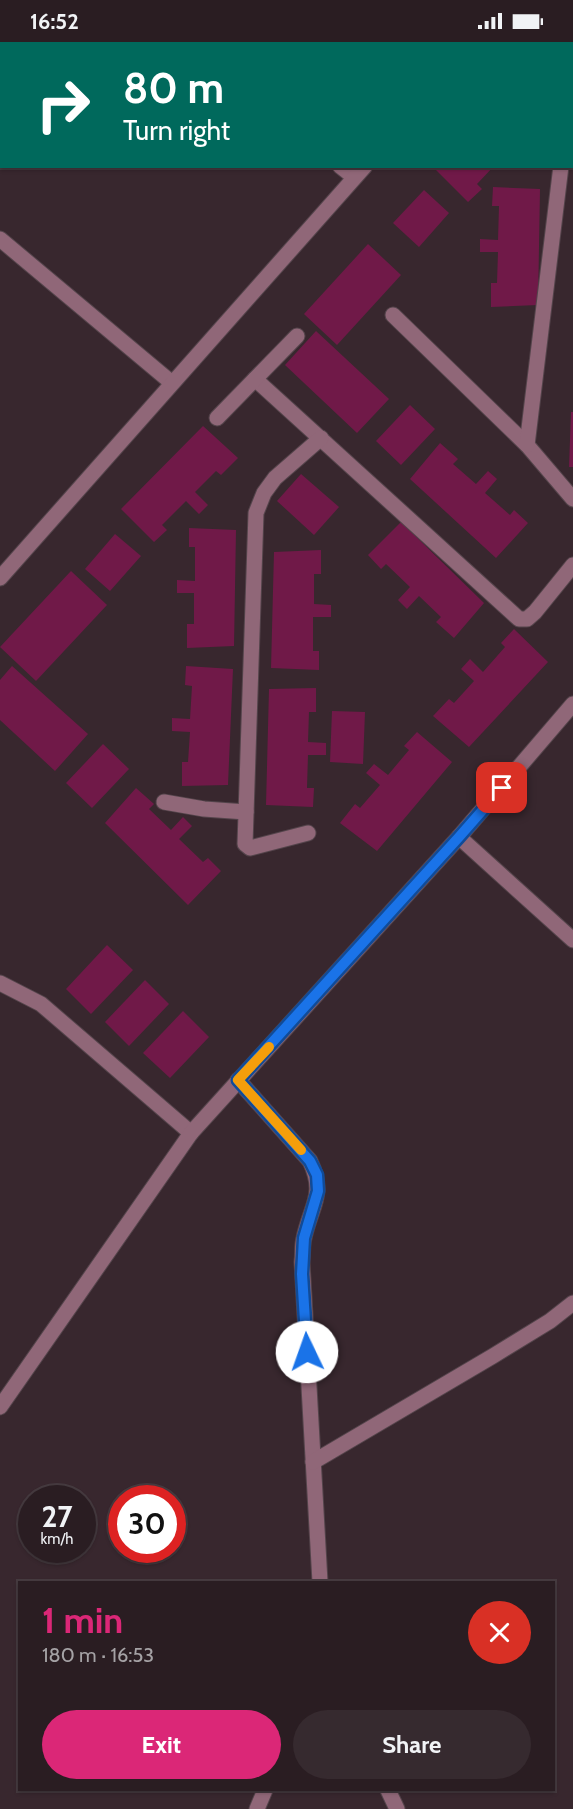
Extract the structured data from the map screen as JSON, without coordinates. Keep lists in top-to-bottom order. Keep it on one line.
{"page":{"status":"16:52","turn":["80 m","Turn right"],"speed":"27 km/h","limit":"30","heading":["1 min","180 m · 16:53"],"buttons":["Exit","Share"]}}
